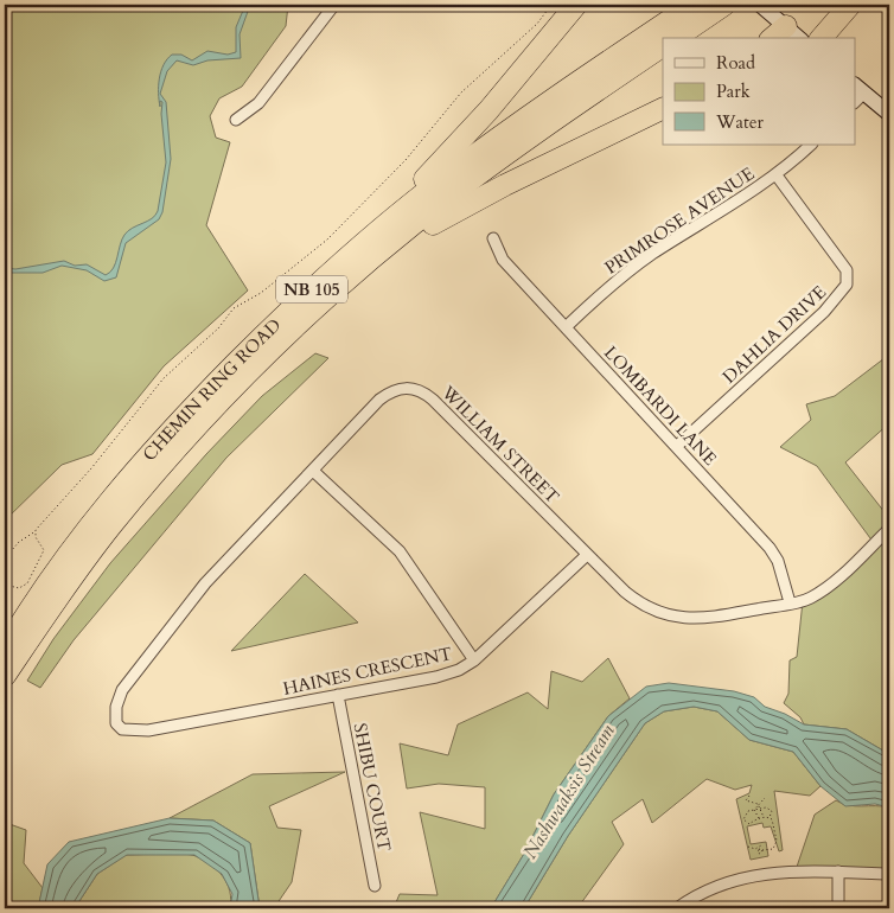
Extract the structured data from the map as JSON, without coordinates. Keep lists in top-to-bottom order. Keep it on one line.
{"streets":{"highway":["NB 105","CHEMIN RING ROAD"],"street":["PRIMROSE AVENUE","DAHLIA DRIVE","LOMBARDI LANE","WILLIAM STREET","HAINES CRESCENT","SHIBU COURT"]},"crossings":[["PRIMROSE AVENUE","DAHLIA DRIVE"],["PRIMROSE AVENUE","LOMBARDI LANE"],["DAHLIA DRIVE","LOMBARDI LANE"],["LOMBARDI LANE","WILLIAM STREET"],["WILLIAM STREET","HAINES CRESCENT"],["HAINES CRESCENT","SHIBU COURT"]],"water":["Nashwaaksis Stream"],"legend":["Road","Park","Water"]}
